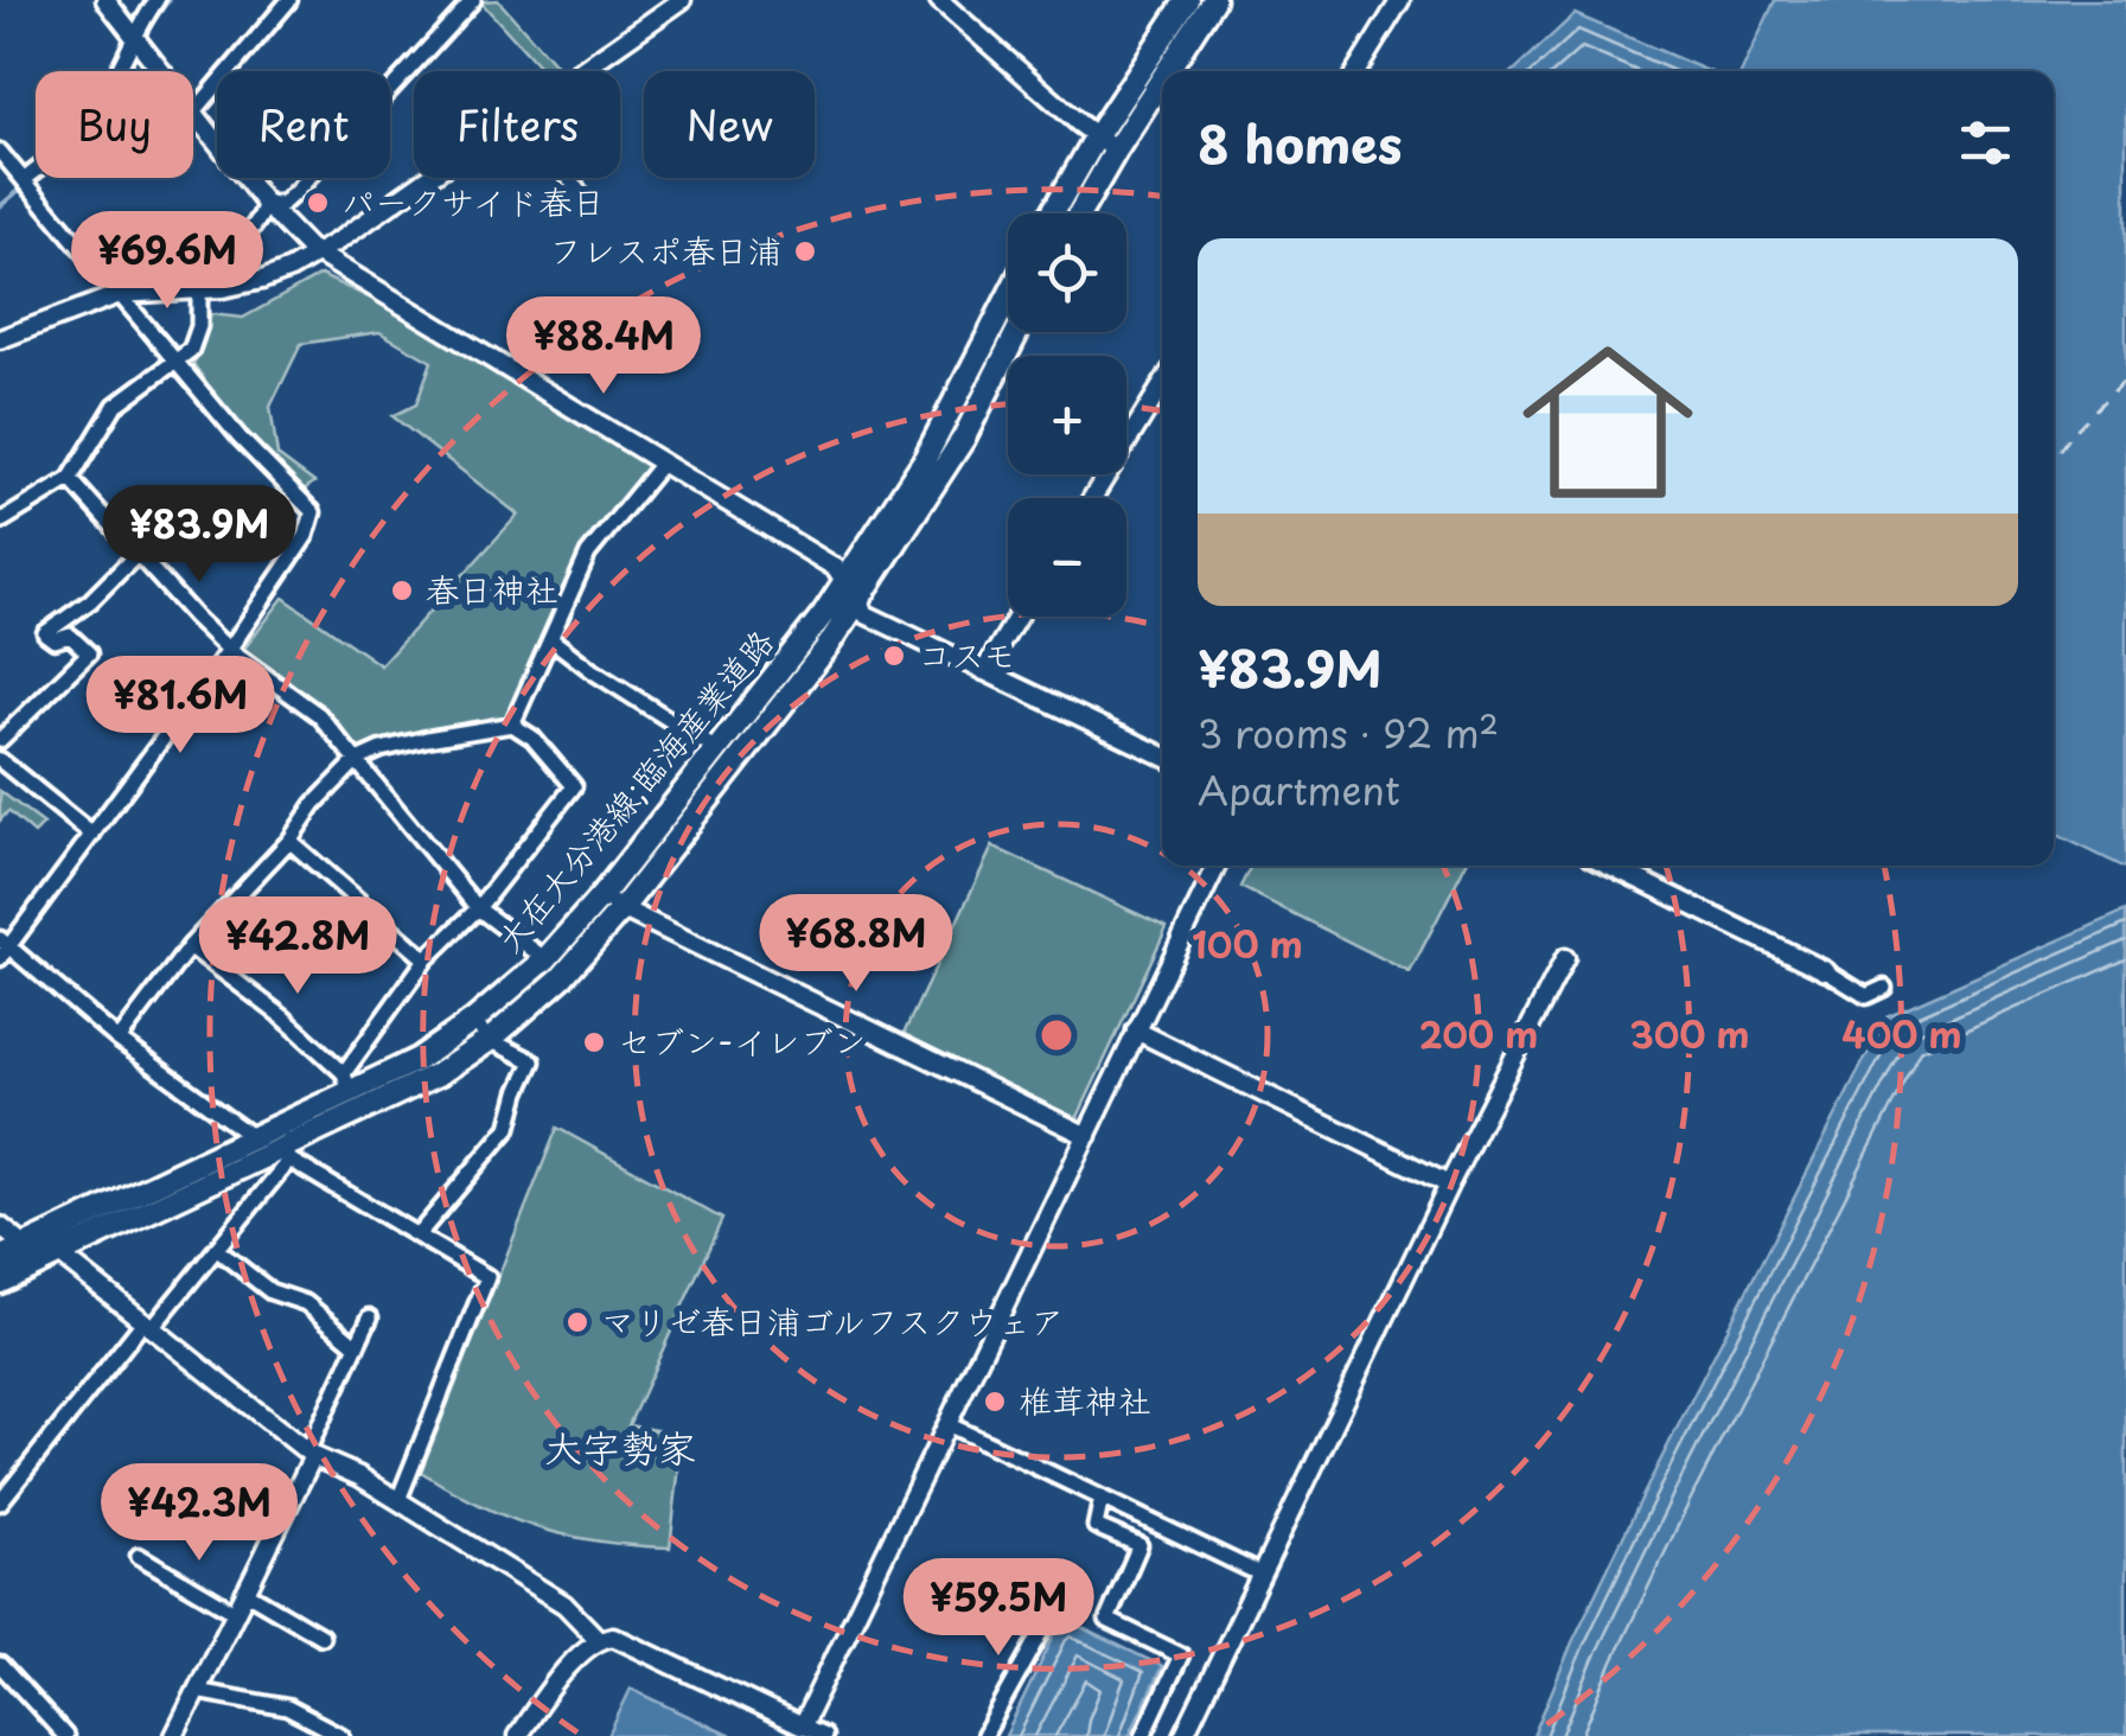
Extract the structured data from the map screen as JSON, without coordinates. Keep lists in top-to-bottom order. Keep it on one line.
{"streets":{"main road":["大在大分港線;臨海産業道路"]},"districts":["大字勢家"],"places":["パークサイド春日","フレスポ春日浦","春日神社","コスモ","セブン-イレブン","マリゼ春日浦ゴルフスクウェア","椎茸神社"],"page":{"chip":["Buy","Rent","Filters","New"],"heading":"8 homes","price":["¥69.6M","¥88.4M","¥83.9M","¥81.6M","¥68.8M","¥42.8M","¥42.3M","¥59.5M"],"map_buttons":["+","−"],"list":[{"name":"¥83.9M","note":"3 rooms · 92 m² · Apartment"}]},"rings":["100 m","200 m","300 m","400 m"]}
